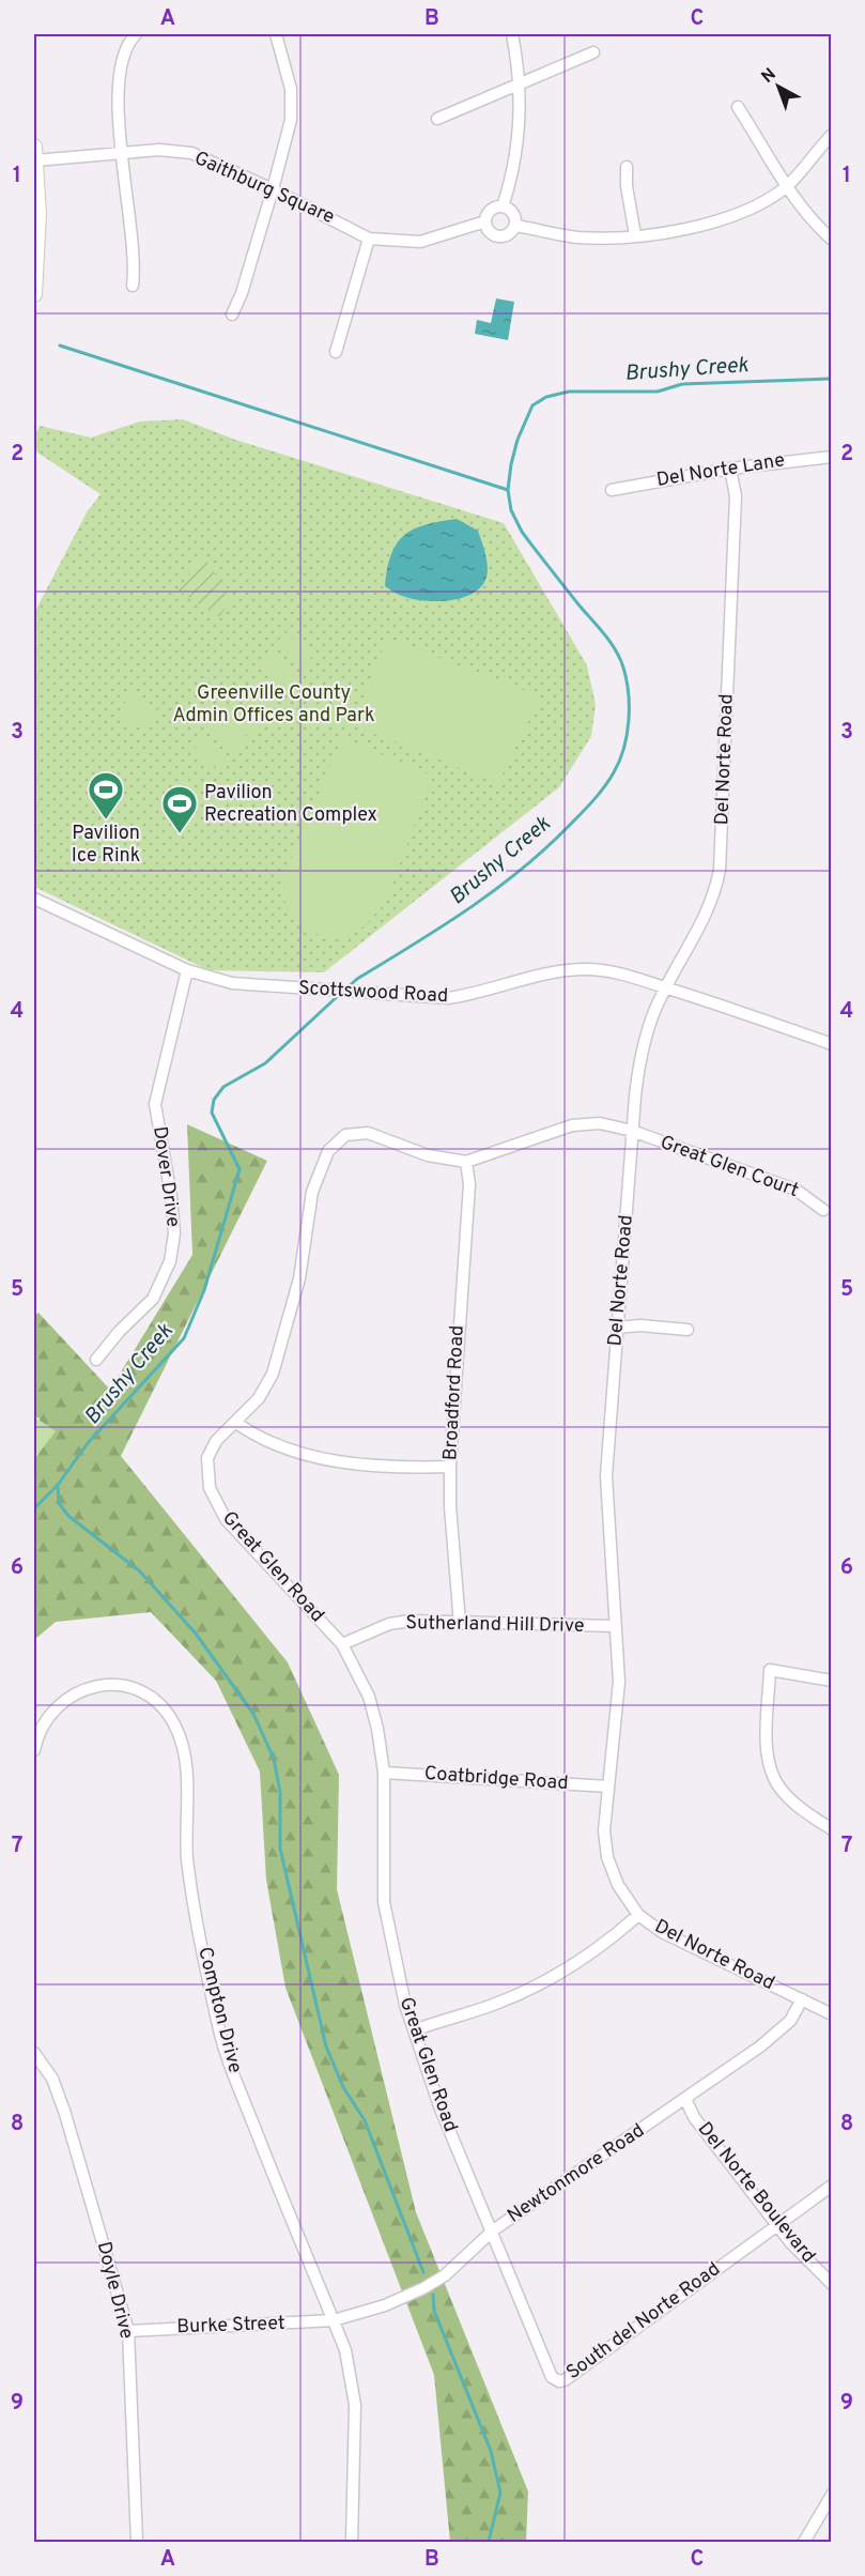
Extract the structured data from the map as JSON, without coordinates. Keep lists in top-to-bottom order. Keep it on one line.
{"streets":{"street":["Gaithburg Square","Del Norte Lane","Del Norte Road","Scottswood Road","Great Glen Court","Dover Drive","Broadford Road","Great Glen Road","Sutherland Hill Drive","Coatbridge Road","Compton Drive","Newtonmore Road","Del Norte Boulevard","Doyle Drive","South del Norte Road","Burke Street"]},"crossings":[["Del Norte Lane","Del Norte Road"],["Del Norte Road","Scottswood Road"],["Del Norte Road","Great Glen Court"],["Del Norte Road","Great Glen Road"],["Del Norte Road","Sutherland Hill Drive"],["Del Norte Road","Coatbridge Road"],["Del Norte Road","Newtonmore Road"],["Scottswood Road","Dover Drive"],["Great Glen Court","Great Glen Road"],["Broadford Road","Great Glen Road"],["Broadford Road","Sutherland Hill Drive"],["Great Glen Road","Sutherland Hill Drive"],["Great Glen Road","Coatbridge Road"],["Great Glen Road","Newtonmore Road"],["Great Glen Road","South del Norte Road"],["Compton Drive","Newtonmore Road"],["Compton Drive","Burke Street"],["Newtonmore Road","Del Norte Boulevard"],["Newtonmore Road","South del Norte Road"],["Newtonmore Road","Burke Street"],["Del Norte Boulevard","South del Norte Road"],["Doyle Drive","Burke Street"]],"water":["Brushy Creek"],"parks":["Greenville County Admin Offices and Park"],"places":{"sports":["Pavilion Ice Rink","Pavilion Recreation Complex"]},"north":"top left","grid":{"columns":["A","B","C"],"rows":["1","2","3","4","5","6","7","8","9"]}}
